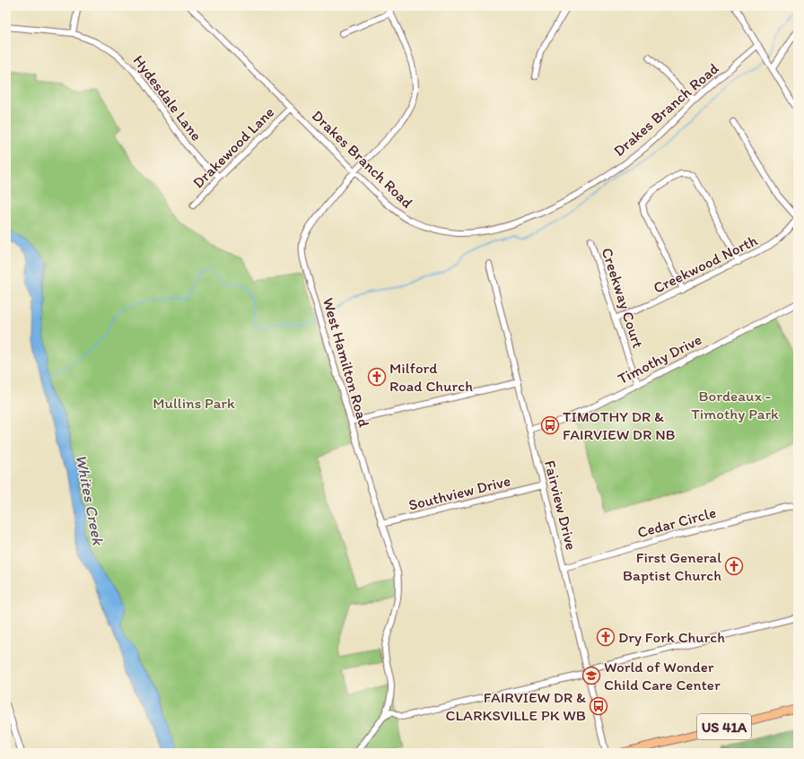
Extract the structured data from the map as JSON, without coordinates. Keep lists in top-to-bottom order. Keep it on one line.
{"streets":{"main road":["US 41A"],"street":["Hydesdale Lane","Drakes Branch Road","Drakewood Lane","Creekwood North","Creekway Court","Timothy Drive","West Hamilton Road","Southview Drive","Fairview Drive","Cedar Circle"]},"crossings":[["Hydesdale Lane","Drakewood Lane"],["Drakes Branch Road","Drakewood Lane"],["Drakes Branch Road","West Hamilton Road"],["Creekwood North","Creekway Court"],["Creekway Court","Timothy Drive"],["Timothy Drive","Fairview Drive"],["West Hamilton Road","Southview Drive"],["Southview Drive","Fairview Drive"],["Fairview Drive","Cedar Circle"]],"water":["Whites Creek"],"parks":["Bordeaux - Timothy Park","Mullins Park"],"places":{"church":["Milford Road Church","First General Baptist Church","Dry Fork Church"],"bus stop":["TIMOTHY DR & FAIRVIEW DR NB","FAIRVIEW DR & CLARKSVILLE PK WB"],"school or university":["World of Wonder Child Care Center"]}}
